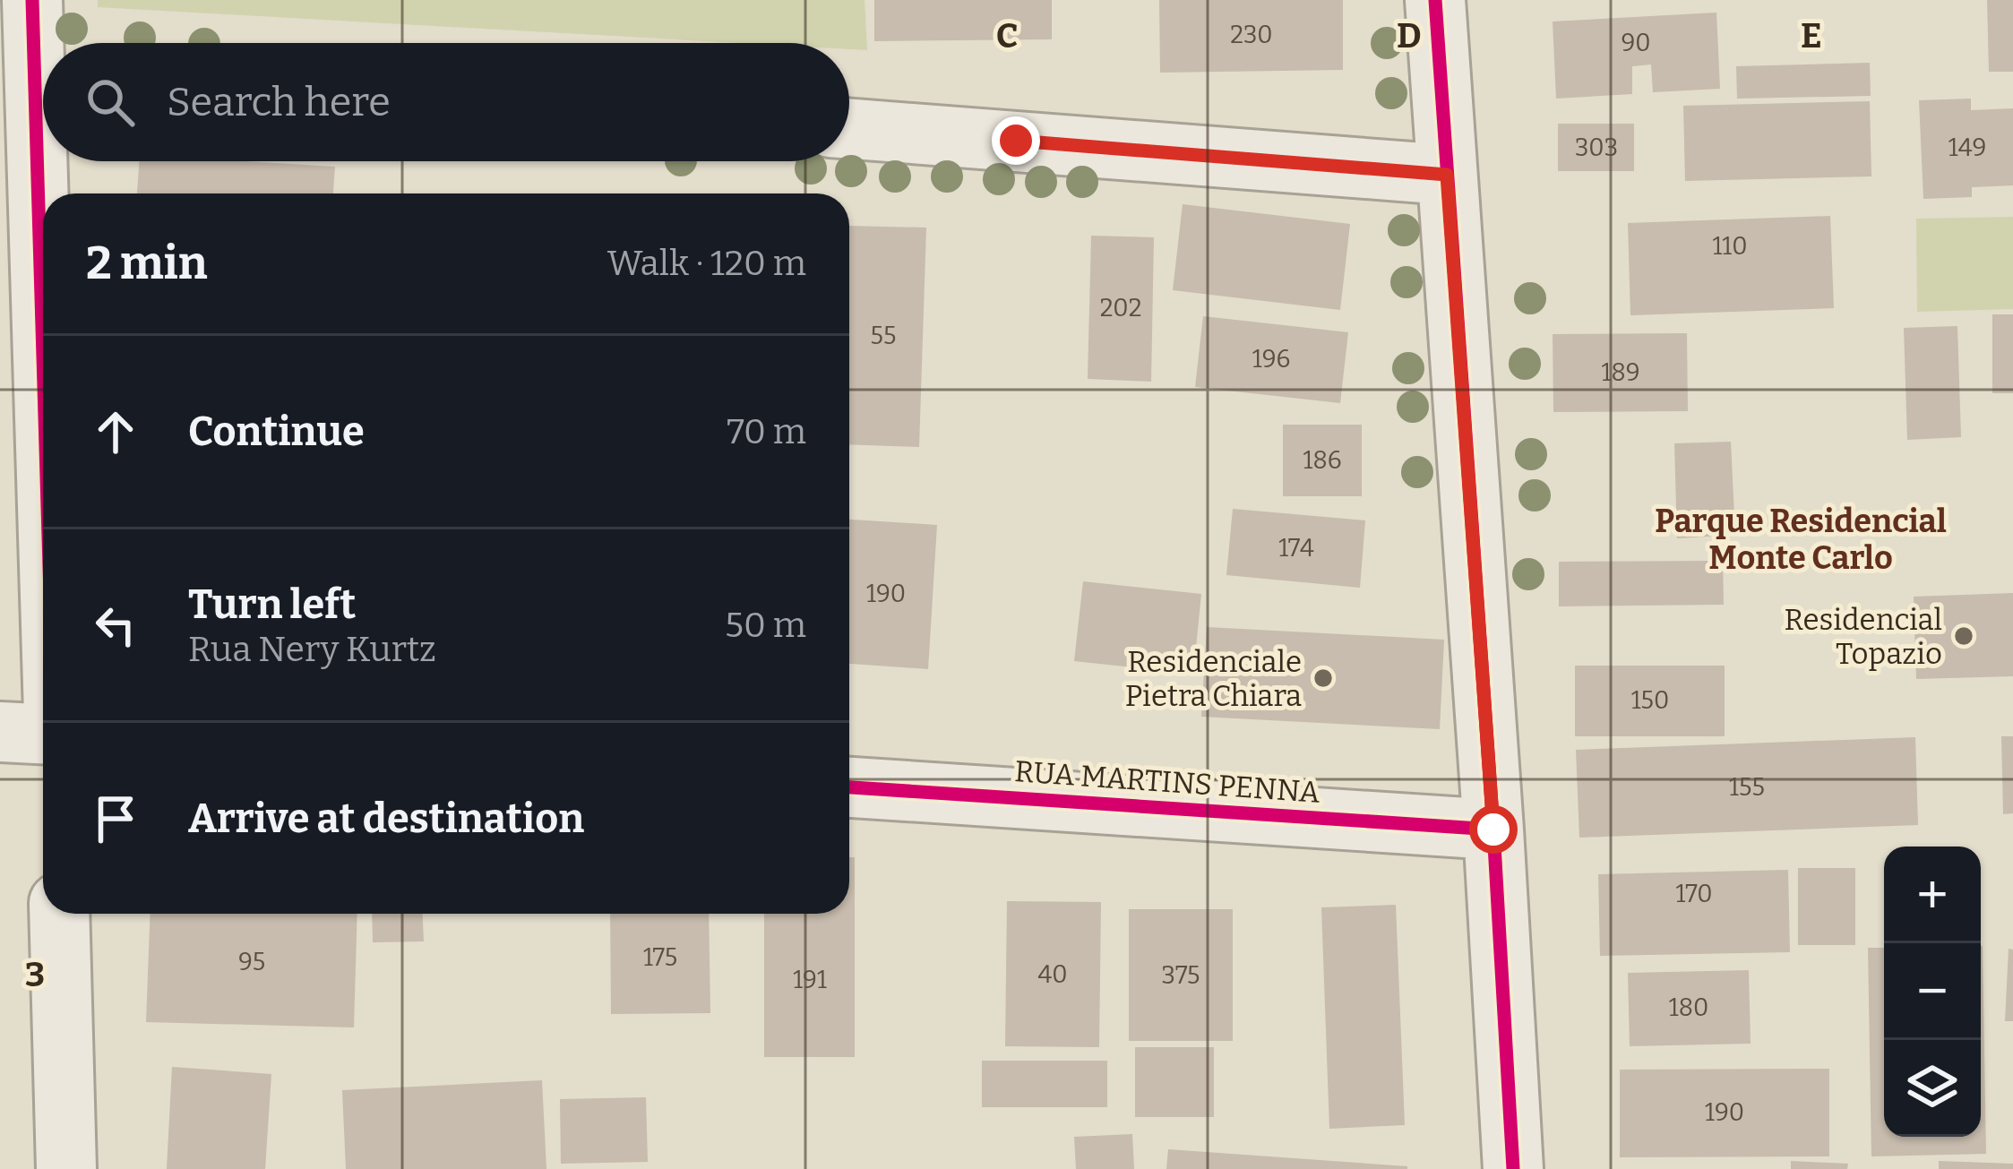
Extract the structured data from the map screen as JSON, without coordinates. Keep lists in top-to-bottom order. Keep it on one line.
{"streets":{"street":["RUA MARTINS PENNA"]},"districts":["Parque Residencial Monte Carlo"],"places":["Residencial Topazio","Residenciale Pietra Chiara"],"house_numbers":["230","90","303","149","110","202","55","196","189","186","174","190","150","155","170","175","95","40","375","191","180","190"],"page":{"search":"Search here","heading":["2 min","Walk · 120 m"],"list":[["Continue","70 m"],["Turn left","Rua Nery Kurtz","50 m"],"Arrive at destination"],"map_buttons":["+","−"]},"grid":{"columns":["C","D","E"],"rows":["3"]}}
